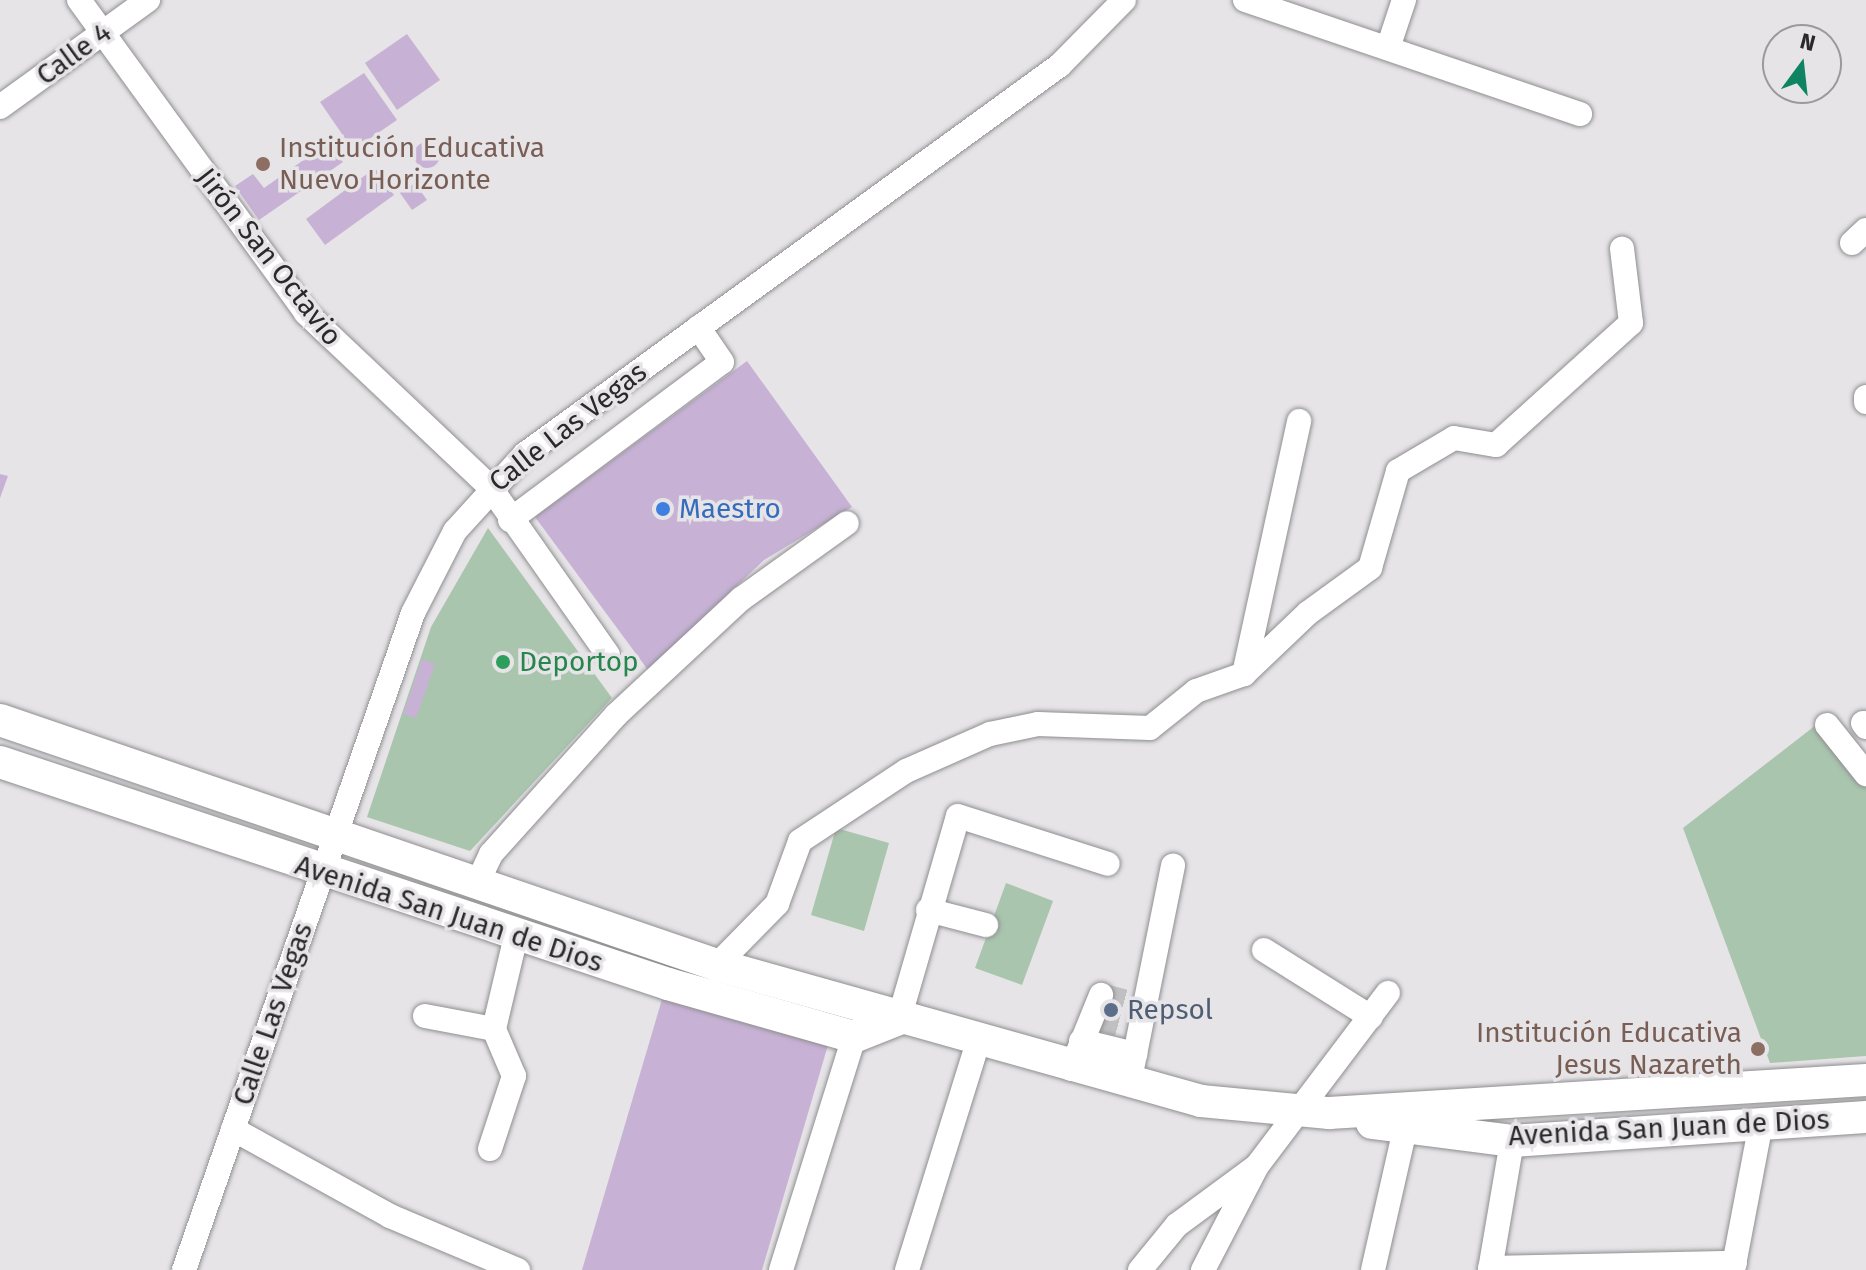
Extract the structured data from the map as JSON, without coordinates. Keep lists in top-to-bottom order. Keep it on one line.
{"streets":{"main road":["Avenida San Juan de Dios"],"street":["Calle 4","Jirón San Octavio","Calle Las Vegas"]},"crossings":[["Calle 4","Jirón San Octavio"],["Jirón San Octavio","Calle Las Vegas"],["Calle Las Vegas","Avenida San Juan de Dios"]],"places":["Institución Educativa Nuevo Horizonte","Maestro","Deportop","Repsol","Institución Educativa Jesus Nazareth"],"north":"top"}
